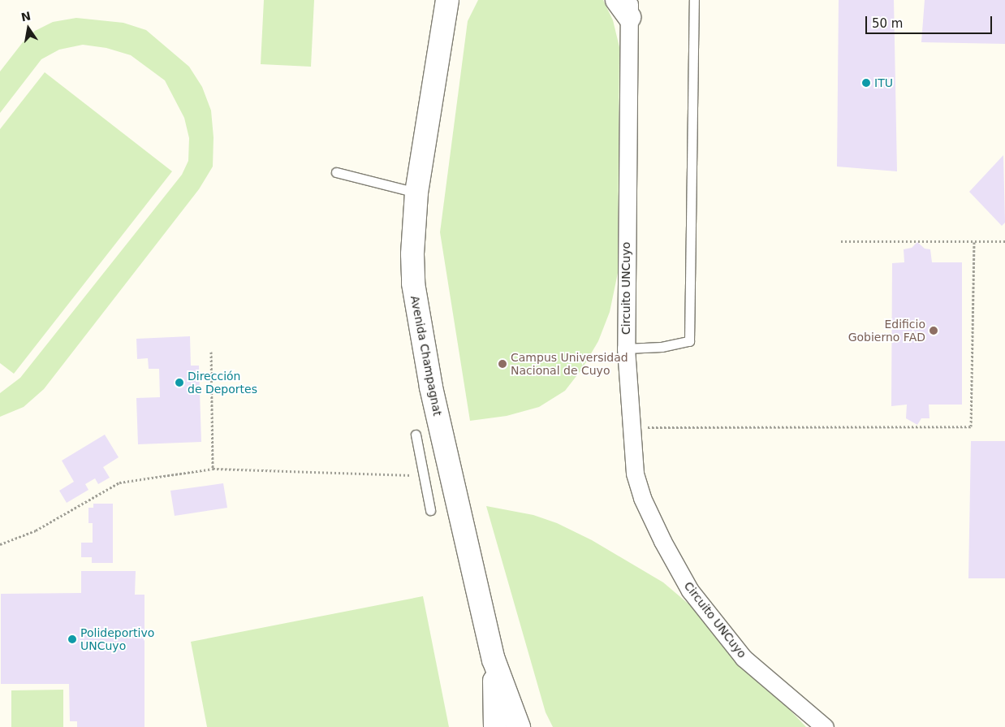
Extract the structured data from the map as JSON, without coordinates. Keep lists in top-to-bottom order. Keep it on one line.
{"streets":{"main road":["Avenida Champagnat"],"street":["Circuito UNCuyo"]},"places":["ITU","Edificio Gobierno FAD","Campus Universidad Nacional de Cuyo","Dirección de Deportes","Polideportivo UNCuyo"],"scale_bar":"50 m","north":"top"}
